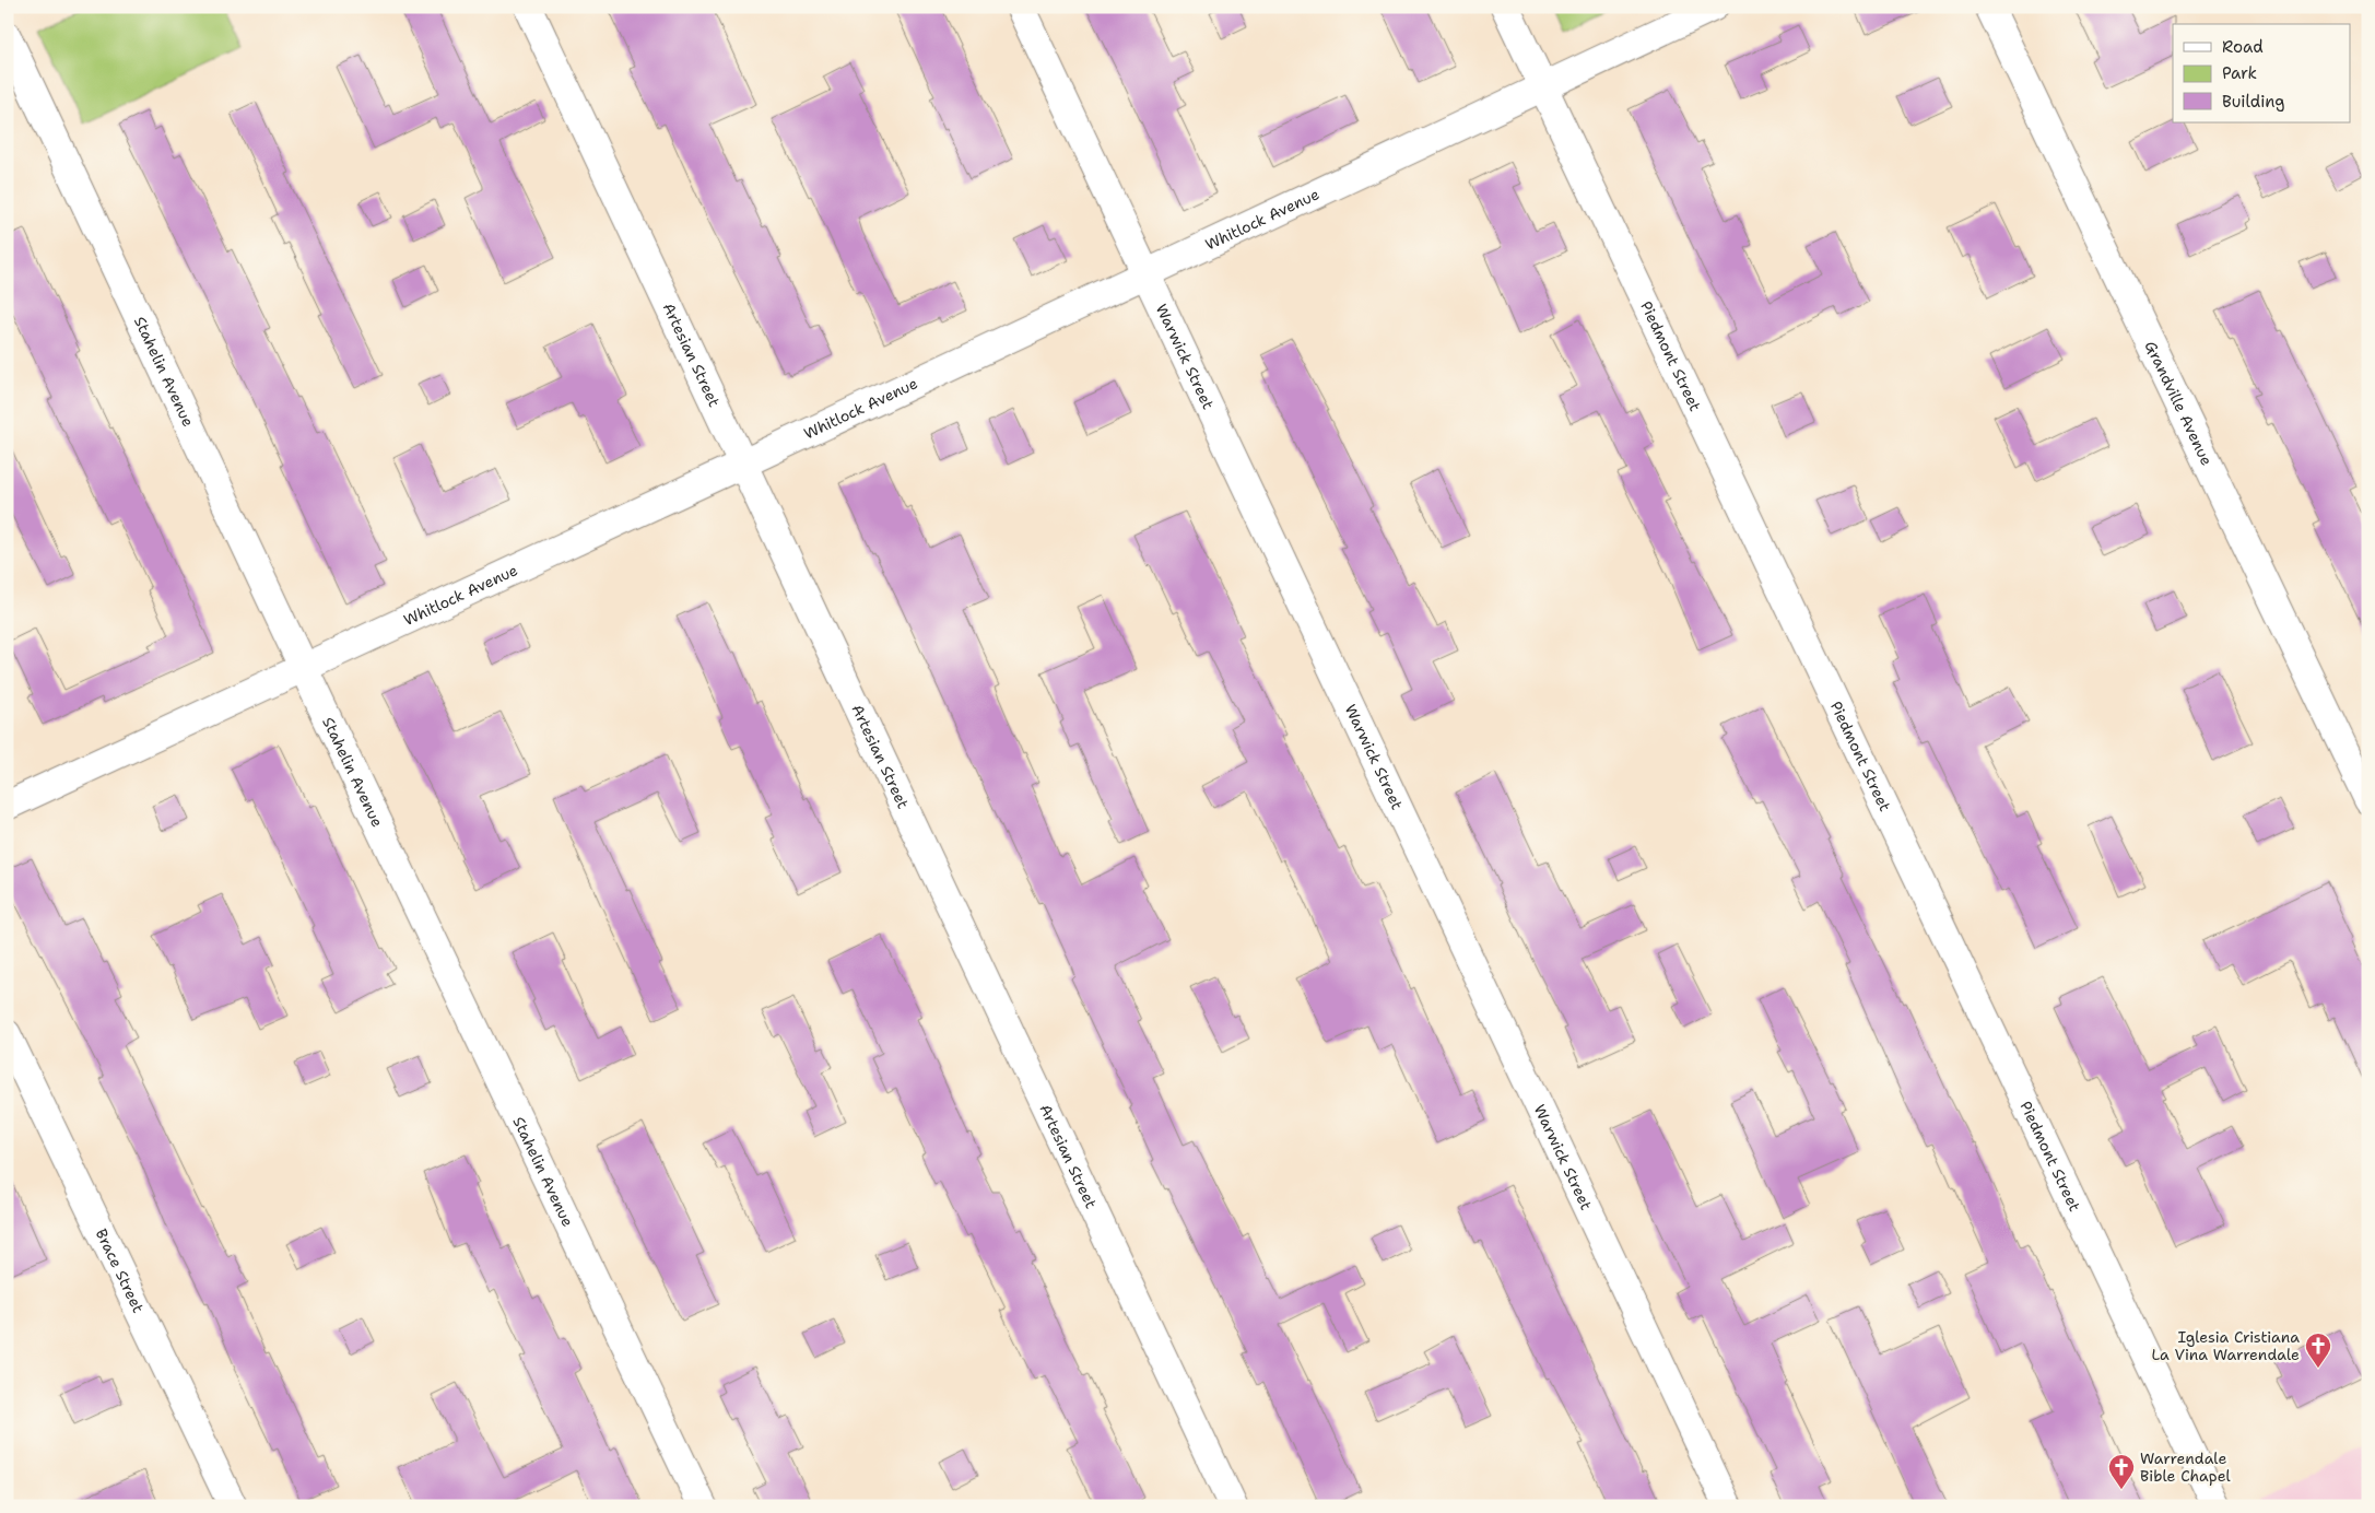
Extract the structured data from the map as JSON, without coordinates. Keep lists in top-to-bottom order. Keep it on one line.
{"streets":{"street":["Whitlock Avenue","Artesian Street","Warwick Street","Piedmont Street","Stahelin Avenue","Grandville Avenue","Brace Street"]},"crossings":[["Whitlock Avenue","Artesian Street"],["Whitlock Avenue","Warwick Street"],["Whitlock Avenue","Piedmont Street"],["Whitlock Avenue","Stahelin Avenue"]],"places":{"church":["Iglesia Cristiana La Vina Warrendale","Warrendale Bible Chapel"]},"legend":["Road","Park","Building"]}
